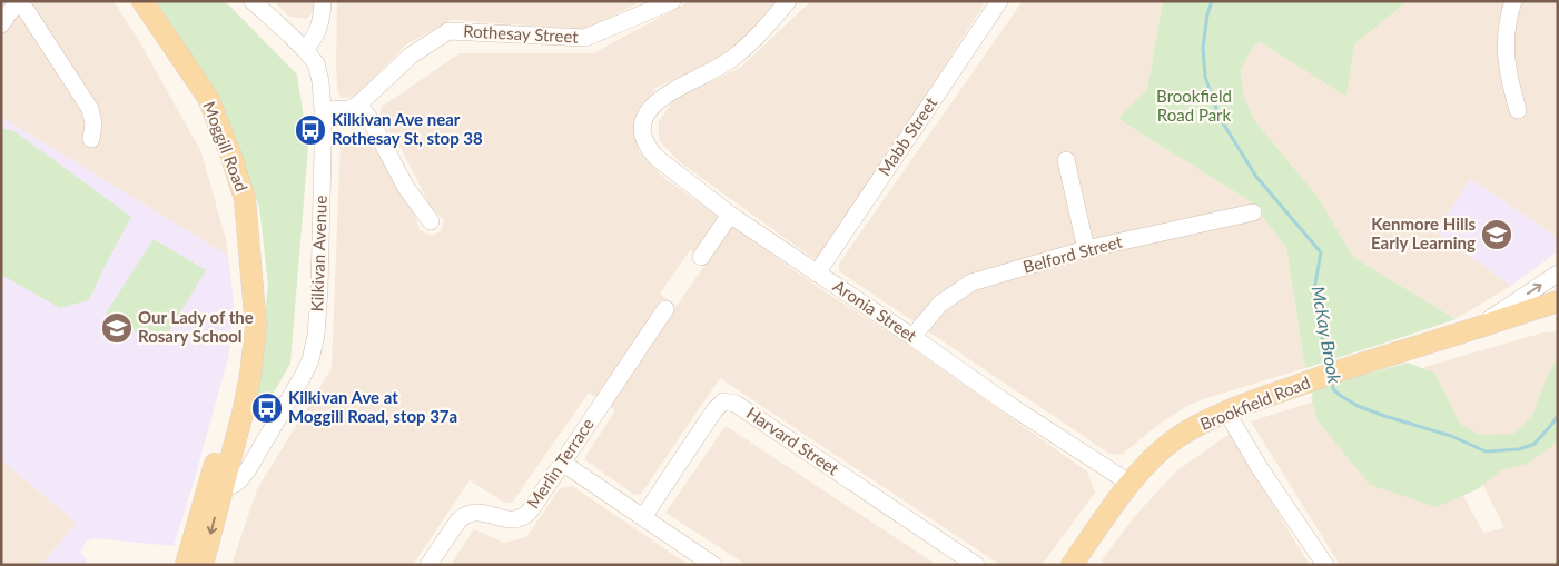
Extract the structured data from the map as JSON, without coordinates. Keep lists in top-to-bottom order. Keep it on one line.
{"streets":{"main road":["Moggill Road","Brookfield Road"],"street":["Rothesay Street","Mabb Street","Kilkivan Avenue","Belford Street","Aronia Street","Harvard Street","Merlin Terrace"]},"crossings":[["Mabb Street","Aronia Street"],["Moggill Road","Kilkivan Avenue"],["Belford Street","Aronia Street"],["Aronia Street","Brookfield Road"]],"water":["McKay Brook"],"parks":["Brookfield Road Park"],"places":{"bus stop":["Kilkivan Ave near Rothesay St, stop 38","Kilkivan Ave at Moggill Road, stop 37a"],"school or university":["Kenmore Hills Early Learning","Our Lady of the Rosary School"]}}
